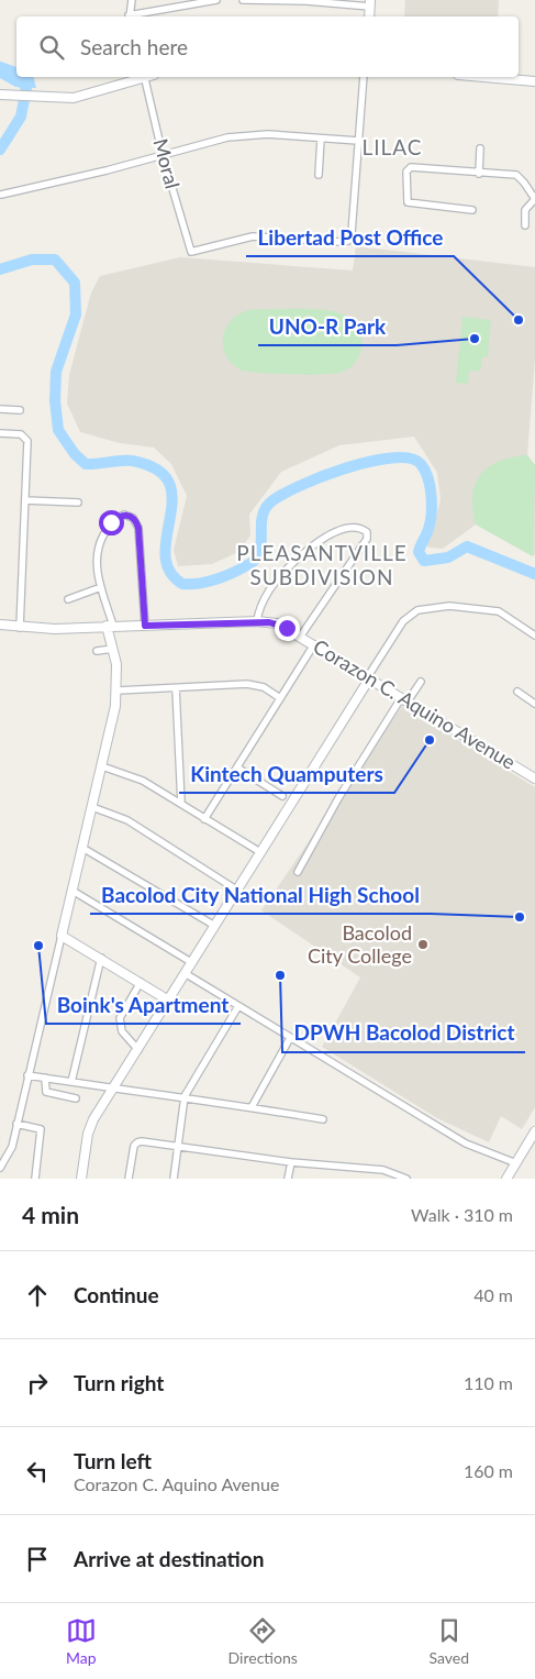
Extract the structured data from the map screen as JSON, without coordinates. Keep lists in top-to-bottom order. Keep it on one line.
{"streets":{"street":["Moral","Corazon C. Aquino Avenue"]},"districts":["LILAC","PLEASANTVILLE SUBDIVISION"],"places":["Libertad Post Office","UNO-R Park","Kintech Quamputers","Bacolod City National High School","Bacolod City College","Boink's Apartment","DPWH Bacolod District"],"page":{"search":"Search here","heading":["4 min","Walk · 310 m"],"list":[["Continue","40 m"],["Turn right","110 m"],["Turn left","Corazon C. Aquino Avenue","160 m"],"Arrive at destination"],"nav":["Map","Directions","Saved"]}}
